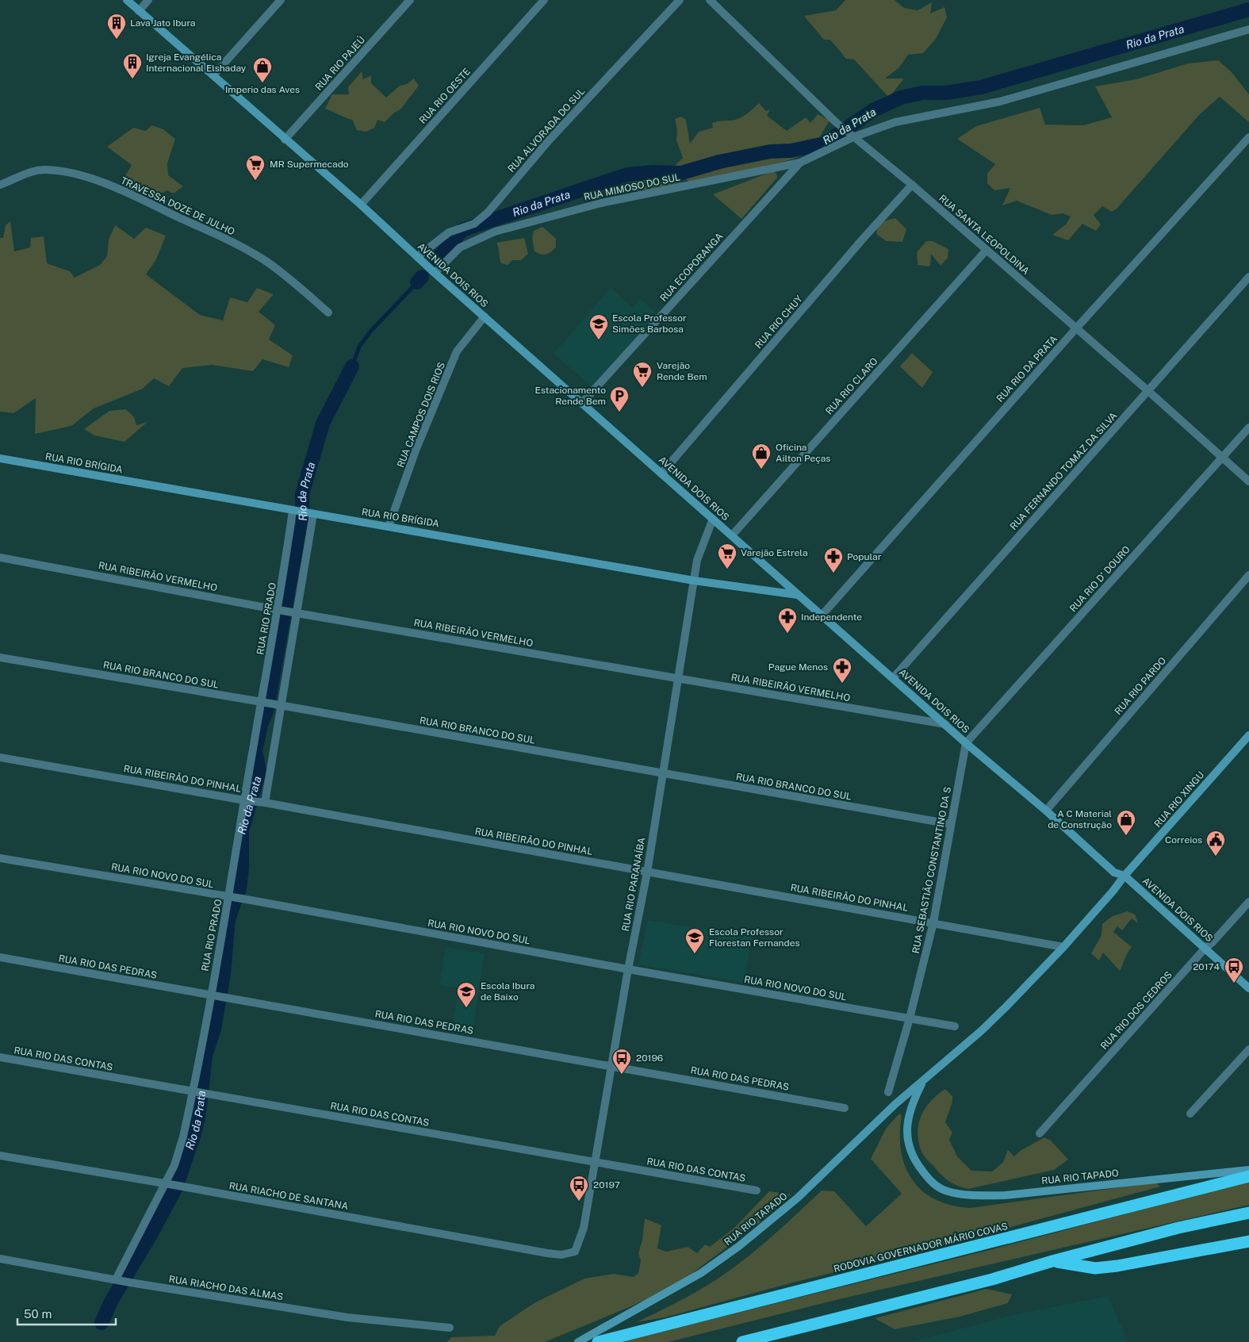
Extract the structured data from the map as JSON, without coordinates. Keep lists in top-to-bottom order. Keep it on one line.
{"streets":{"highway":["RODOVIA GOVERNADOR MÁRIO COVAS"],"main road":["AVENIDA DOIS RIOS","RUA RIO BRÍGIDA","RUA RIO XINGU","RUA RIO TAPADO"],"street":["RUA RIO PAJEÚ","RUA RIO OESTE","RUA ALVORADA DO SUL","RUA MIMOSO DO SUL","TRAVESSA DOZE DE JULHO","RUA SANTA LEOPOLDINA","RUA ECOPORANGA","RUA RIO CHUY","RUA RIO DA PRATA","RUA RIO CLARO","RUA CAMPOS DOIS RIOS","RUA FERNANDO TOMAZ DA SILVA","RUA RIBEIRÃO VERMELHO","RUA RIO D' DOURO","RUA RIO PRADO","RUA RIO BRANCO DO SUL","RUA RIO PARDO","RUA RIBEIRÃO DO PINHAL","RUA SEBASTIÃO CONSTANTINO DA S","RUA RIO NOVO DO SUL","RUA RIO PARANAÍBA","RUA RIO DAS PEDRAS","RUA RIO DOS CEDROS","RUA RIO DAS CONTAS","RUA RIACHO DE SANTANA","RUA RIACHO DAS ALMAS"]},"crossings":[["RUA RIO PAJEÚ","AVENIDA DOIS RIOS"],["RUA RIO OESTE","AVENIDA DOIS RIOS"],["RUA ALVORADA DO SUL","AVENIDA DOIS RIOS"],["RUA MIMOSO DO SUL","RUA ECOPORANGA"],["RUA MIMOSO DO SUL","AVENIDA DOIS RIOS"],["RUA SANTA LEOPOLDINA","RUA RIO CHUY"],["RUA SANTA LEOPOLDINA","RUA RIO DA PRATA"],["RUA SANTA LEOPOLDINA","RUA RIO CLARO"],["RUA SANTA LEOPOLDINA","RUA FERNANDO TOMAZ DA SILVA"],["RUA SANTA LEOPOLDINA","RUA RIO D' DOURO"],["RUA ECOPORANGA","AVENIDA DOIS RIOS"],["AVENIDA DOIS RIOS","RUA RIO CHUY"],["AVENIDA DOIS RIOS","RUA RIO DA PRATA"],["AVENIDA DOIS RIOS","RUA RIO CLARO"],["AVENIDA DOIS RIOS","RUA CAMPOS DOIS RIOS"],["AVENIDA DOIS RIOS","RUA RIO BRÍGIDA"],["AVENIDA DOIS RIOS","RUA FERNANDO TOMAZ DA SILVA"],["AVENIDA DOIS RIOS","RUA RIBEIRÃO VERMELHO"],["AVENIDA DOIS RIOS","RUA RIO D' DOURO"],["AVENIDA DOIS RIOS","RUA RIO PARDO"],["AVENIDA DOIS RIOS","RUA RIO XINGU"],["AVENIDA DOIS RIOS","RUA SEBASTIÃO CONSTANTINO DA S"],["AVENIDA DOIS RIOS","RUA RIO PARANAÍBA"],["AVENIDA DOIS RIOS","RUA RIO DOS CEDROS"],["AVENIDA DOIS RIOS","RUA RIO TAPADO"],["RUA CAMPOS DOIS RIOS","RUA RIO BRÍGIDA"],["RUA RIO BRÍGIDA","RUA RIO PRADO"],["RUA RIO BRÍGIDA","RUA RIO PARANAÍBA"],["RUA RIBEIRÃO VERMELHO","RUA RIO PRADO"],["RUA RIBEIRÃO VERMELHO","RUA RIO PARANAÍBA"],["RUA RIO D' DOURO","RUA SEBASTIÃO CONSTANTINO DA S"],["RUA RIO PRADO","RUA RIO BRANCO DO SUL"],["RUA RIO PRADO","RUA RIBEIRÃO DO PINHAL"],["RUA RIO PRADO","RUA RIO NOVO DO SUL"],["RUA RIO PRADO","RUA RIO DAS PEDRAS"],["RUA RIO PRADO","RUA RIO DAS CONTAS"],["RUA RIO PRADO","RUA RIACHO DE SANTANA"],["RUA RIO PRADO","RUA RIACHO DAS ALMAS"],["RUA RIO BRANCO DO SUL","RUA SEBASTIÃO CONSTANTINO DA S"],["RUA RIO BRANCO DO SUL","RUA RIO PARANAÍBA"],["RUA RIBEIRÃO DO PINHAL","RUA SEBASTIÃO CONSTANTINO DA S"],["RUA RIBEIRÃO DO PINHAL","RUA RIO PARANAÍBA"],["RUA RIBEIRÃO DO PINHAL","RUA RIO TAPADO"],["RUA RIO XINGU","RUA RIO TAPADO"],["RUA SEBASTIÃO CONSTANTINO DA S","RUA RIO NOVO DO SUL"],["RUA RIO NOVO DO SUL","RUA RIO PARANAÍBA"],["RUA RIO PARANAÍBA","RUA RIO DAS PEDRAS"],["RUA RIO PARANAÍBA","RUA RIO DAS CONTAS"],["RUA RIO PARANAÍBA","RUA RIACHO DE SANTANA"]],"water":["Rio da Prata"],"places":{"building":["Lava Jato Ibura","Igreja Evangélica Internacional Elshaday"],"shop":["Imperio das Aves","Oficina Ailton Peças","A C Material de Construção"],"supermarket":["MR Supermecado","Varejão Rende Bem","Varejão Estrela"],"school or university":["Escola Professor Simões Barbosa","Escola Professor Florestan Fernandes","Escola Ibura de Baixo"],"parking":["Estacionamento Rende Bem"],"pharmacy":["Popular","Independente","Pague Menos"],"public building":["Correios"],"bus stop":["20174","20196","20197"]},"scale_bar":"50 m"}
